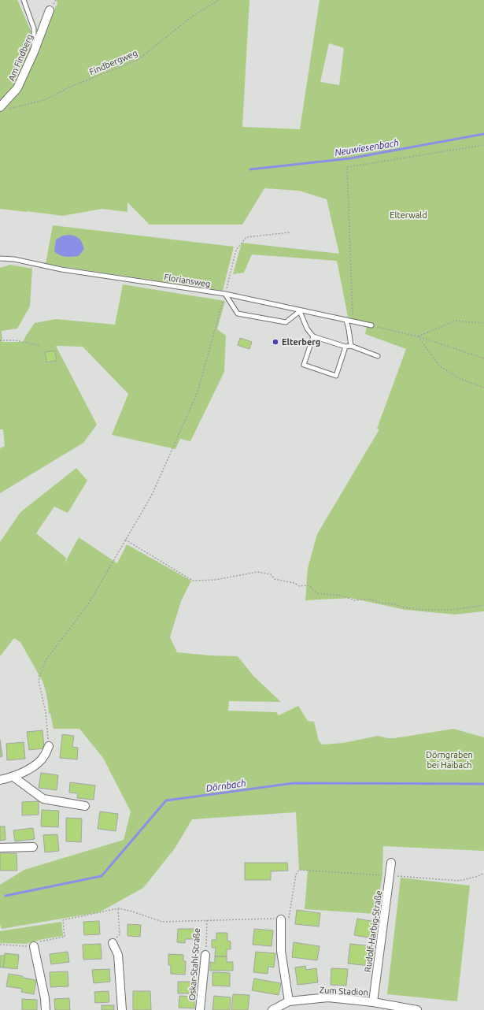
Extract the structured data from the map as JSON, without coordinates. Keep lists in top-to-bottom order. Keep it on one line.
{"streets":{"street":["Am Findberg","Rudolf-Harbig-Straße","Oskar-Stahl-Straße","Zum Stadion"],"lane":["Floriansweg"],"path":["Findbergweg"]},"crossings":[["Am Findberg","Findbergweg"],["Rudolf-Harbig-Straße","Zum Stadion"]],"water":["Neuwiesenbach","Dörnbach"],"parks":["Elterwald","Dörngraben bei Haibach"],"places":["Elterberg"]}
